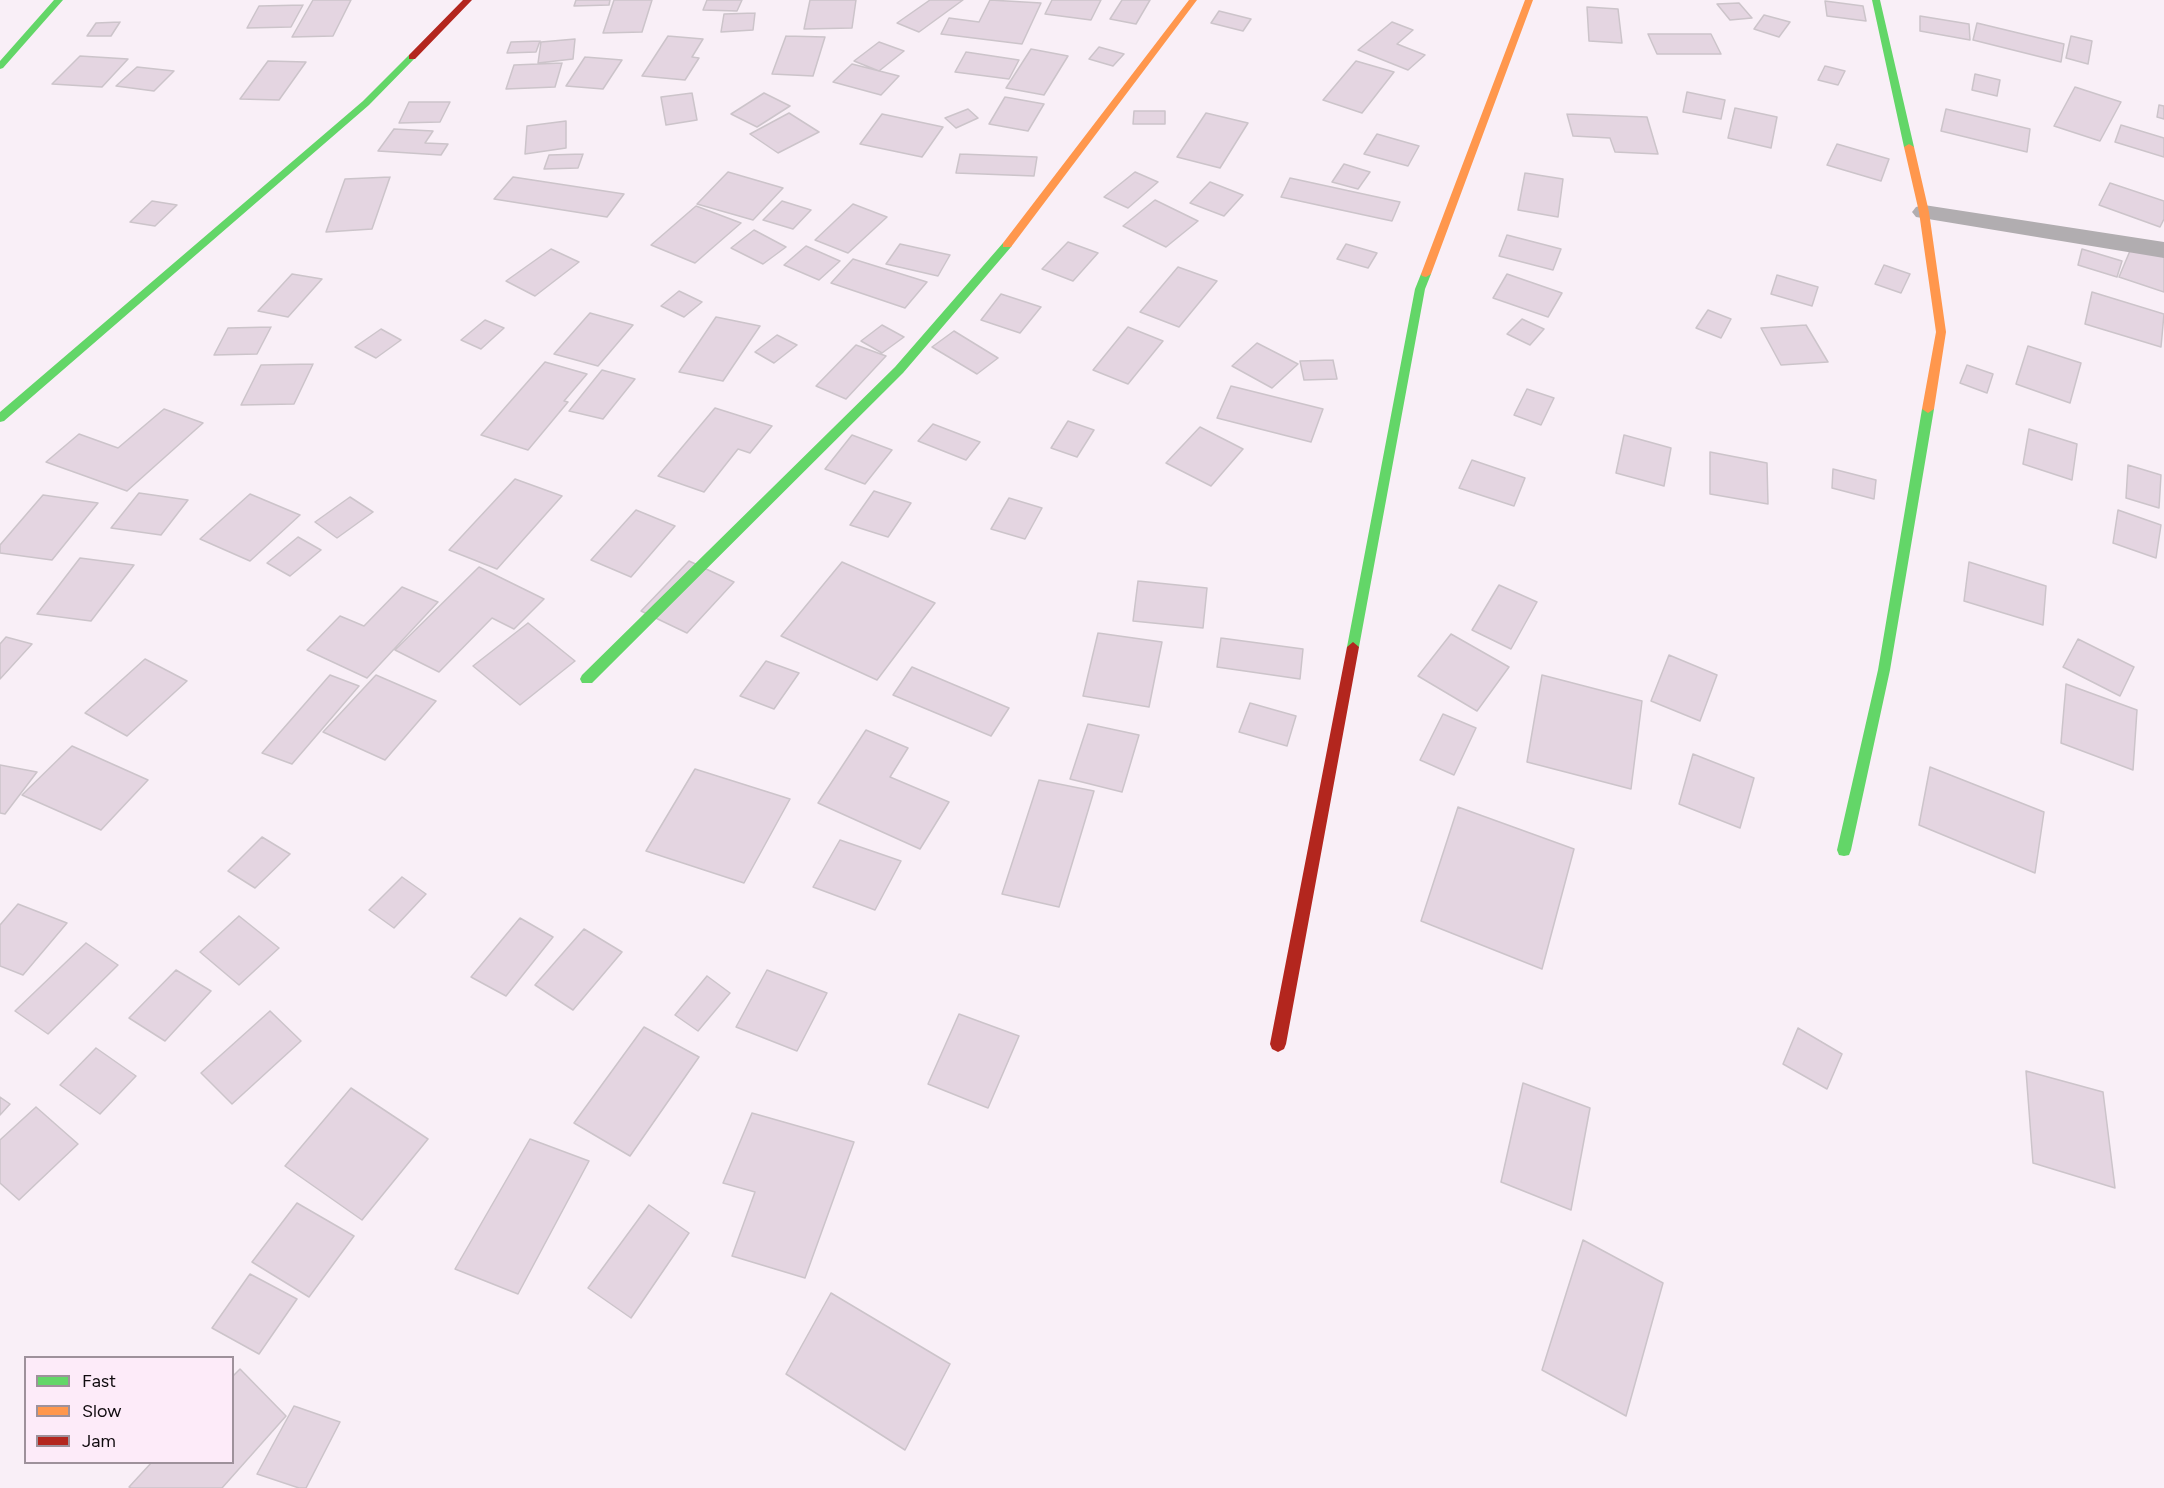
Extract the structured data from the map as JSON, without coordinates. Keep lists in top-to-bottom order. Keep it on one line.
{"legend":["Fast","Slow","Jam"]}
